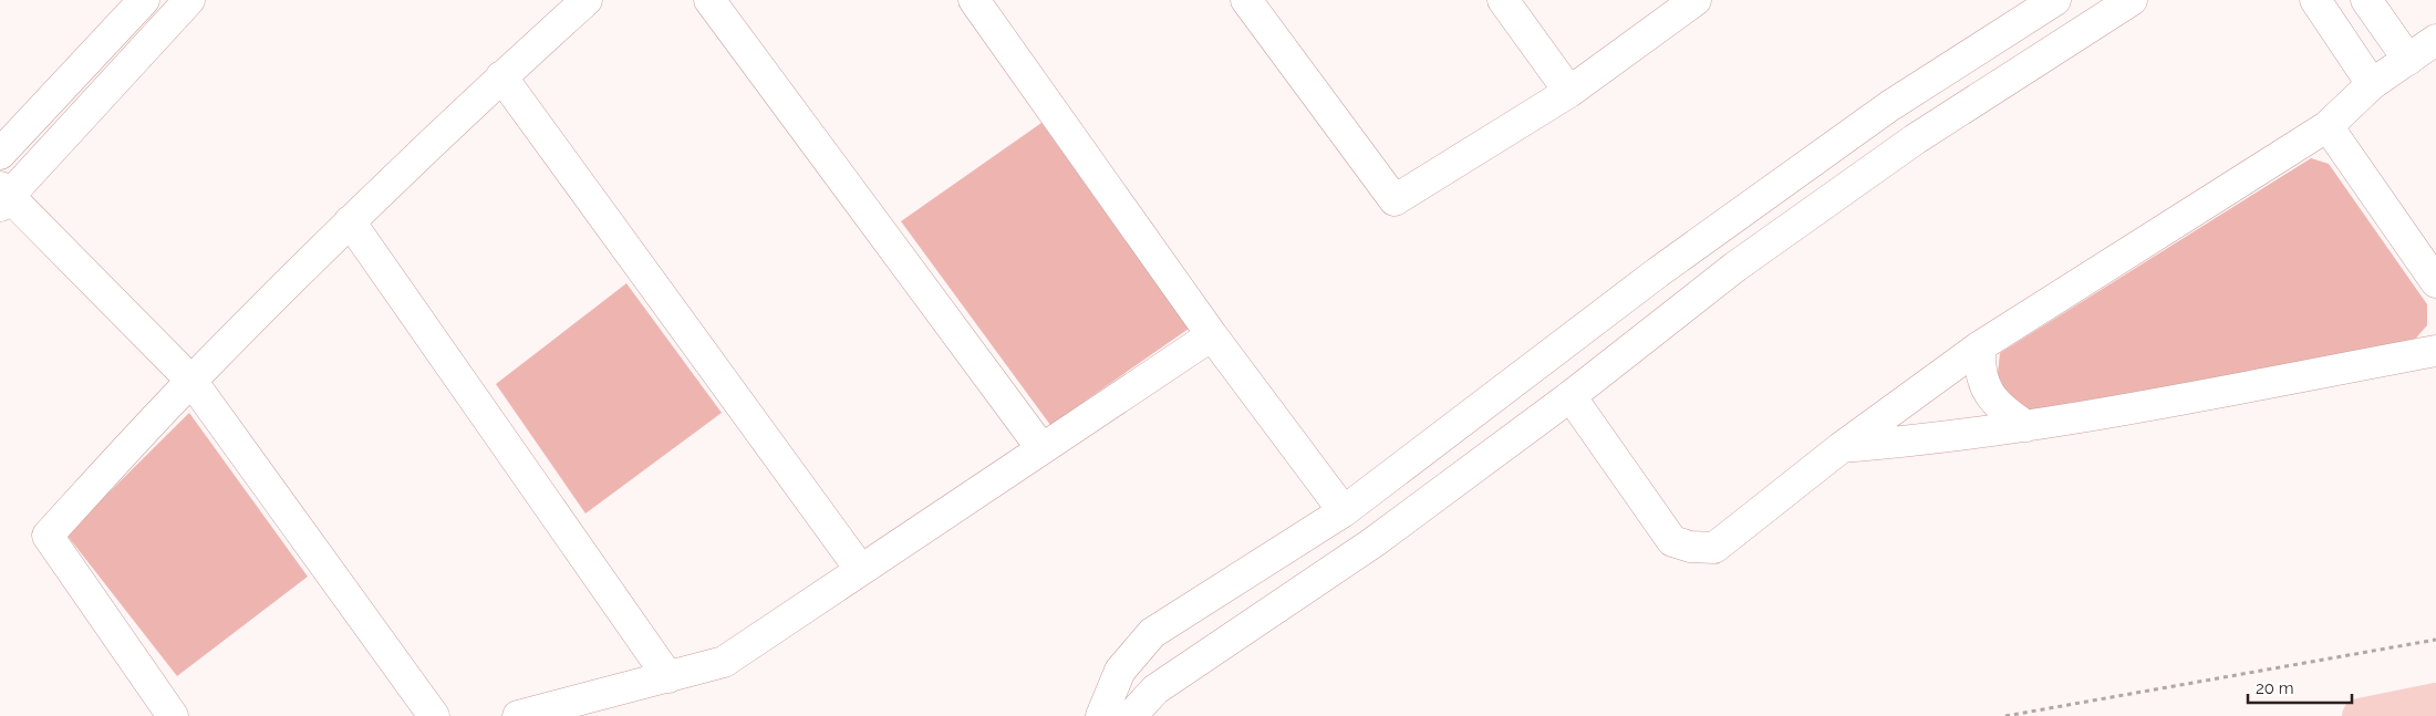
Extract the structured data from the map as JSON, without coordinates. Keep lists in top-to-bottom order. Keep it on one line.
{"scale_bar":"20 m"}
